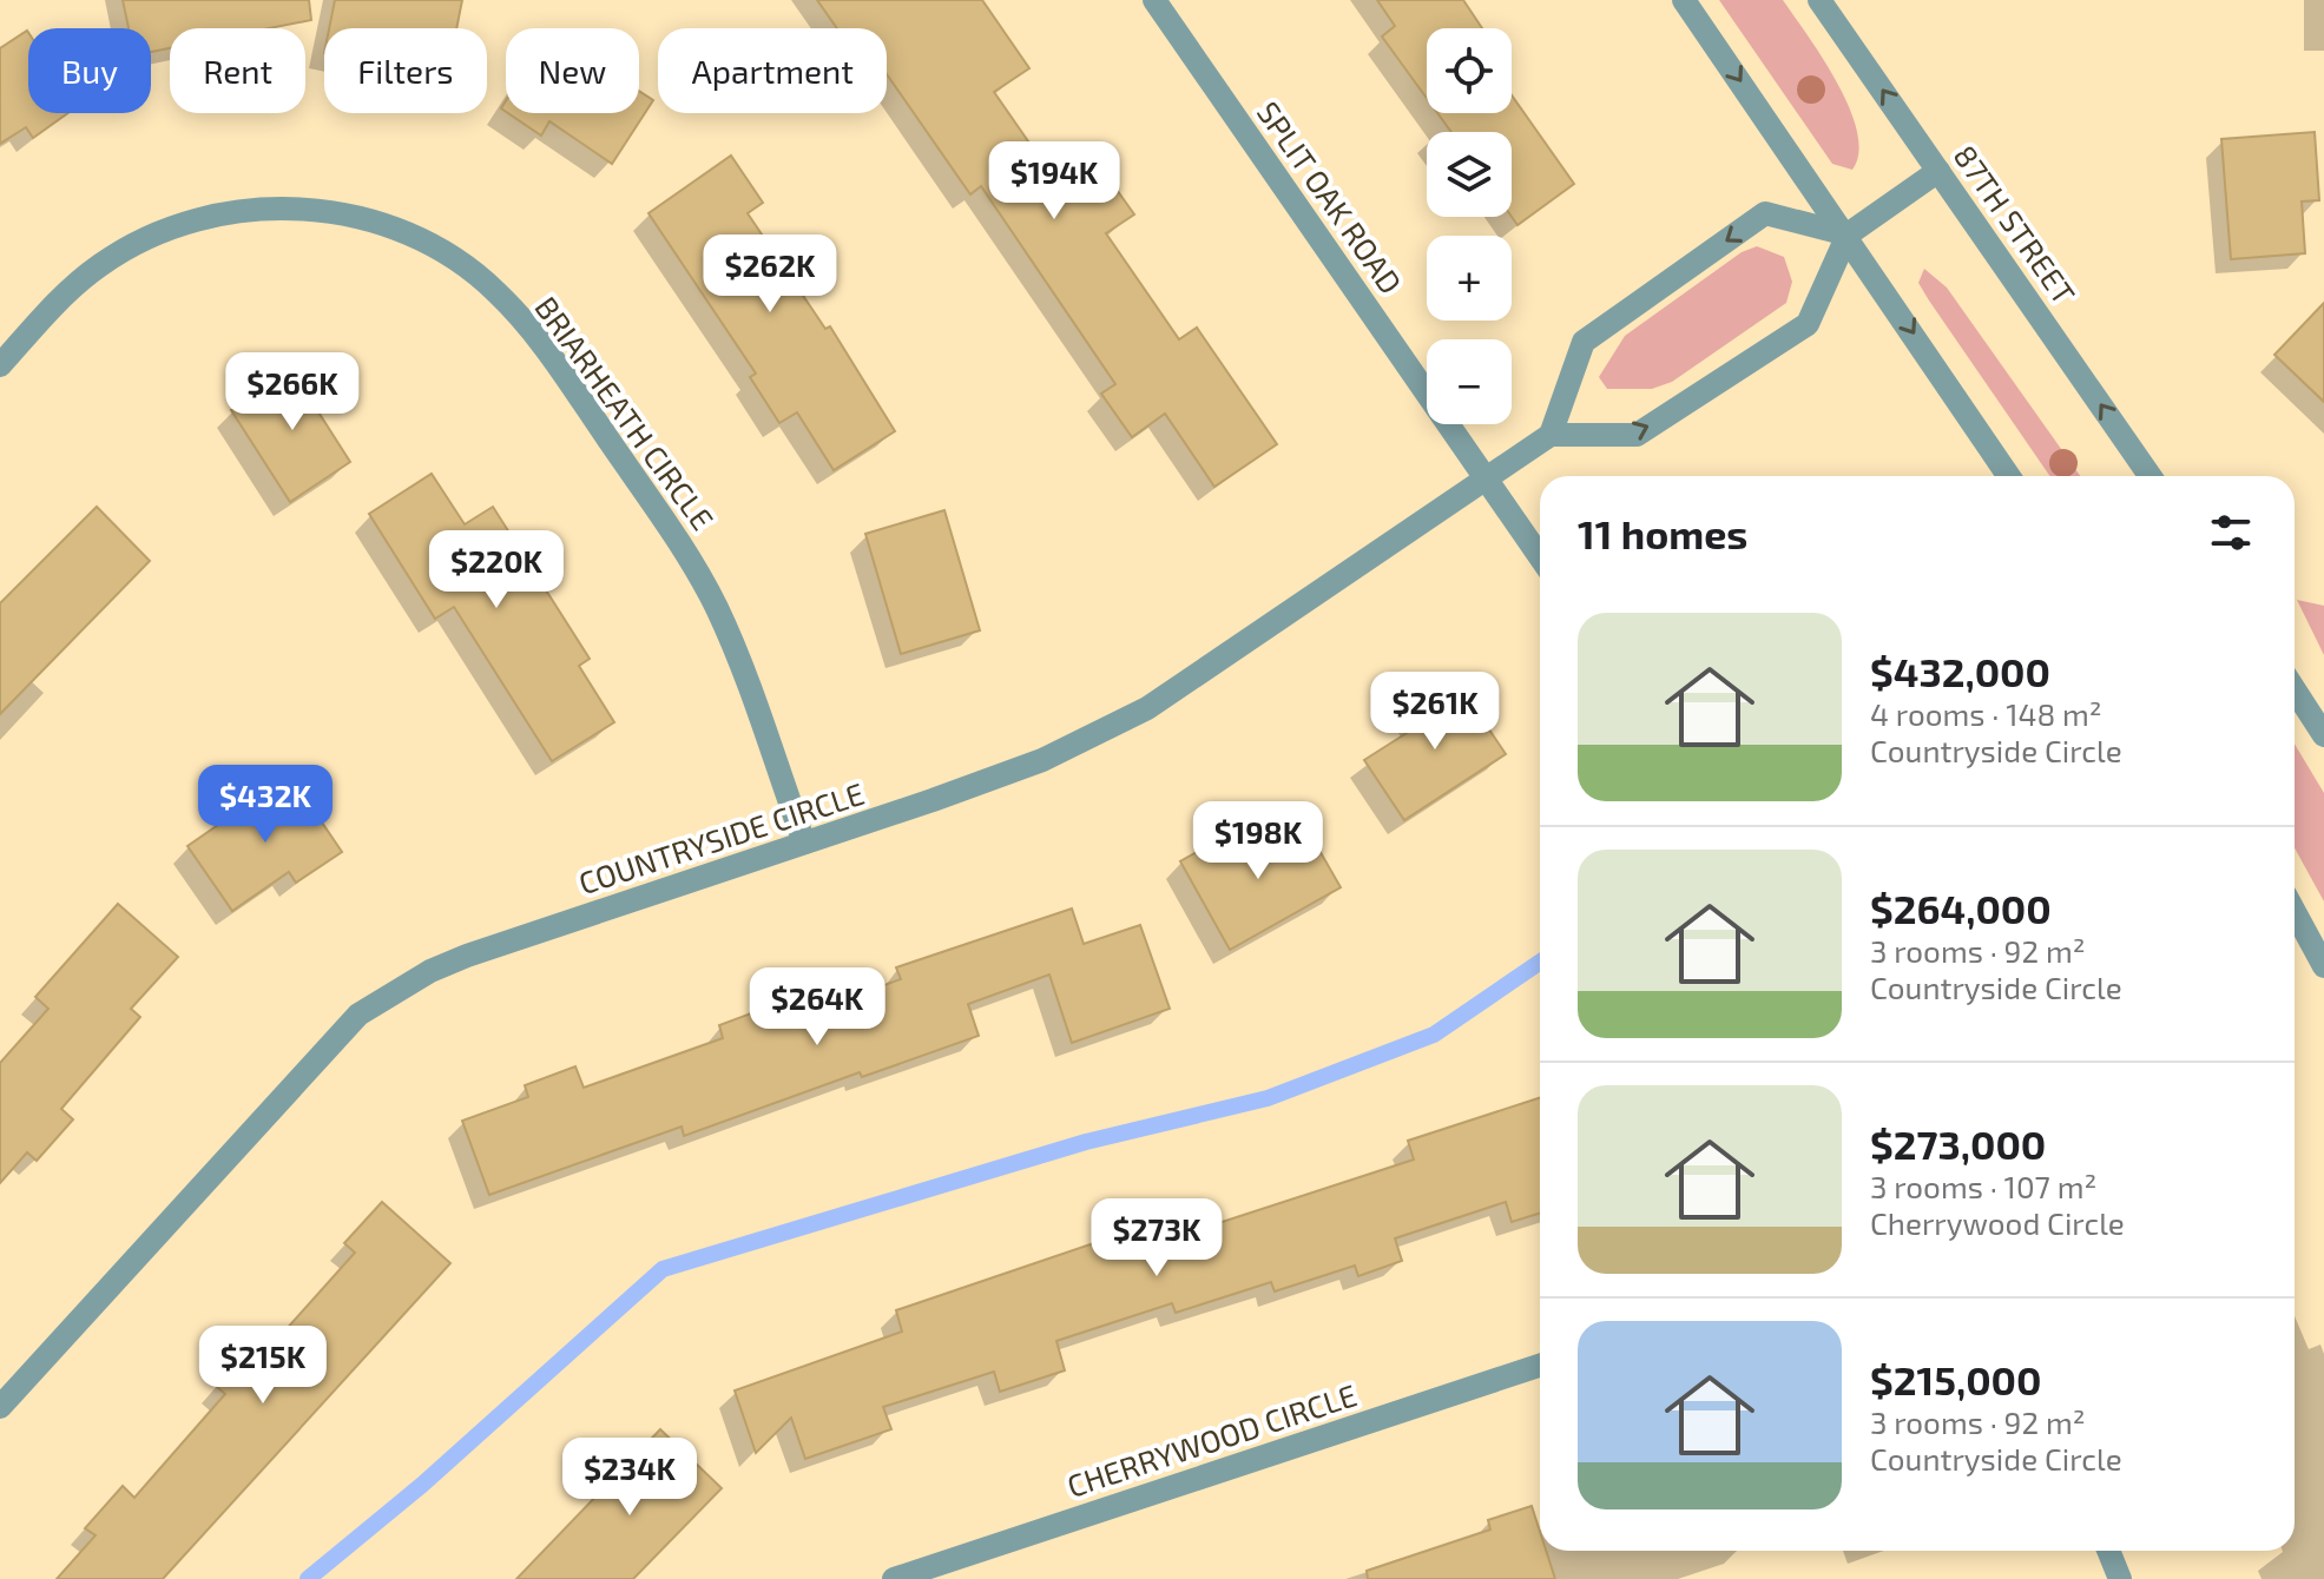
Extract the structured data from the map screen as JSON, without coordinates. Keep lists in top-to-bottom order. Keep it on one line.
{"streets":{"street":["SPLIT OAK ROAD","87TH STREET","BRIARHEATH CIRCLE","COUNTRYSIDE CIRCLE","CHERRYWOOD CIRCLE"]},"crossings":[["SPLIT OAK ROAD","COUNTRYSIDE CIRCLE"],["BRIARHEATH CIRCLE","COUNTRYSIDE CIRCLE"]],"page":{"map_buttons":["+","−"],"chip":["Buy","Rent","Filters","New","Apartment"],"price":["$194K","$262K","$266K","$220K","$261K","$432K","$198K","$264K","$273K","$215K","$234K"],"heading":"11 homes","list":[{"name":"$432,000","note":"4 rooms · 148 m² · Countryside Circle"},{"name":"$264,000","note":"3 rooms · 92 m² · Countryside Circle"},{"name":"$273,000","note":"3 rooms · 107 m² · Cherrywood Circle"},{"name":"$215,000","note":"3 rooms · 92 m² · Countryside Circle"}]}}
